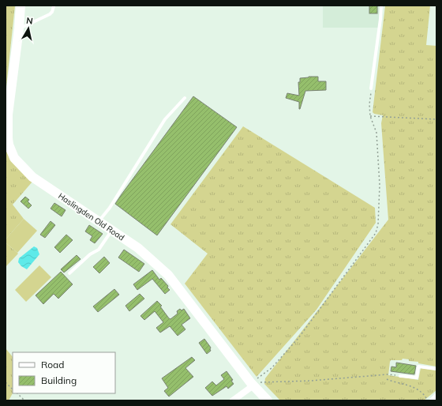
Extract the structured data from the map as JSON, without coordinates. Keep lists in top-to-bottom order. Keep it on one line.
{"streets":{"main road":["Haslingden Old Road"]},"legend":["Road","Building"],"north":"top"}
